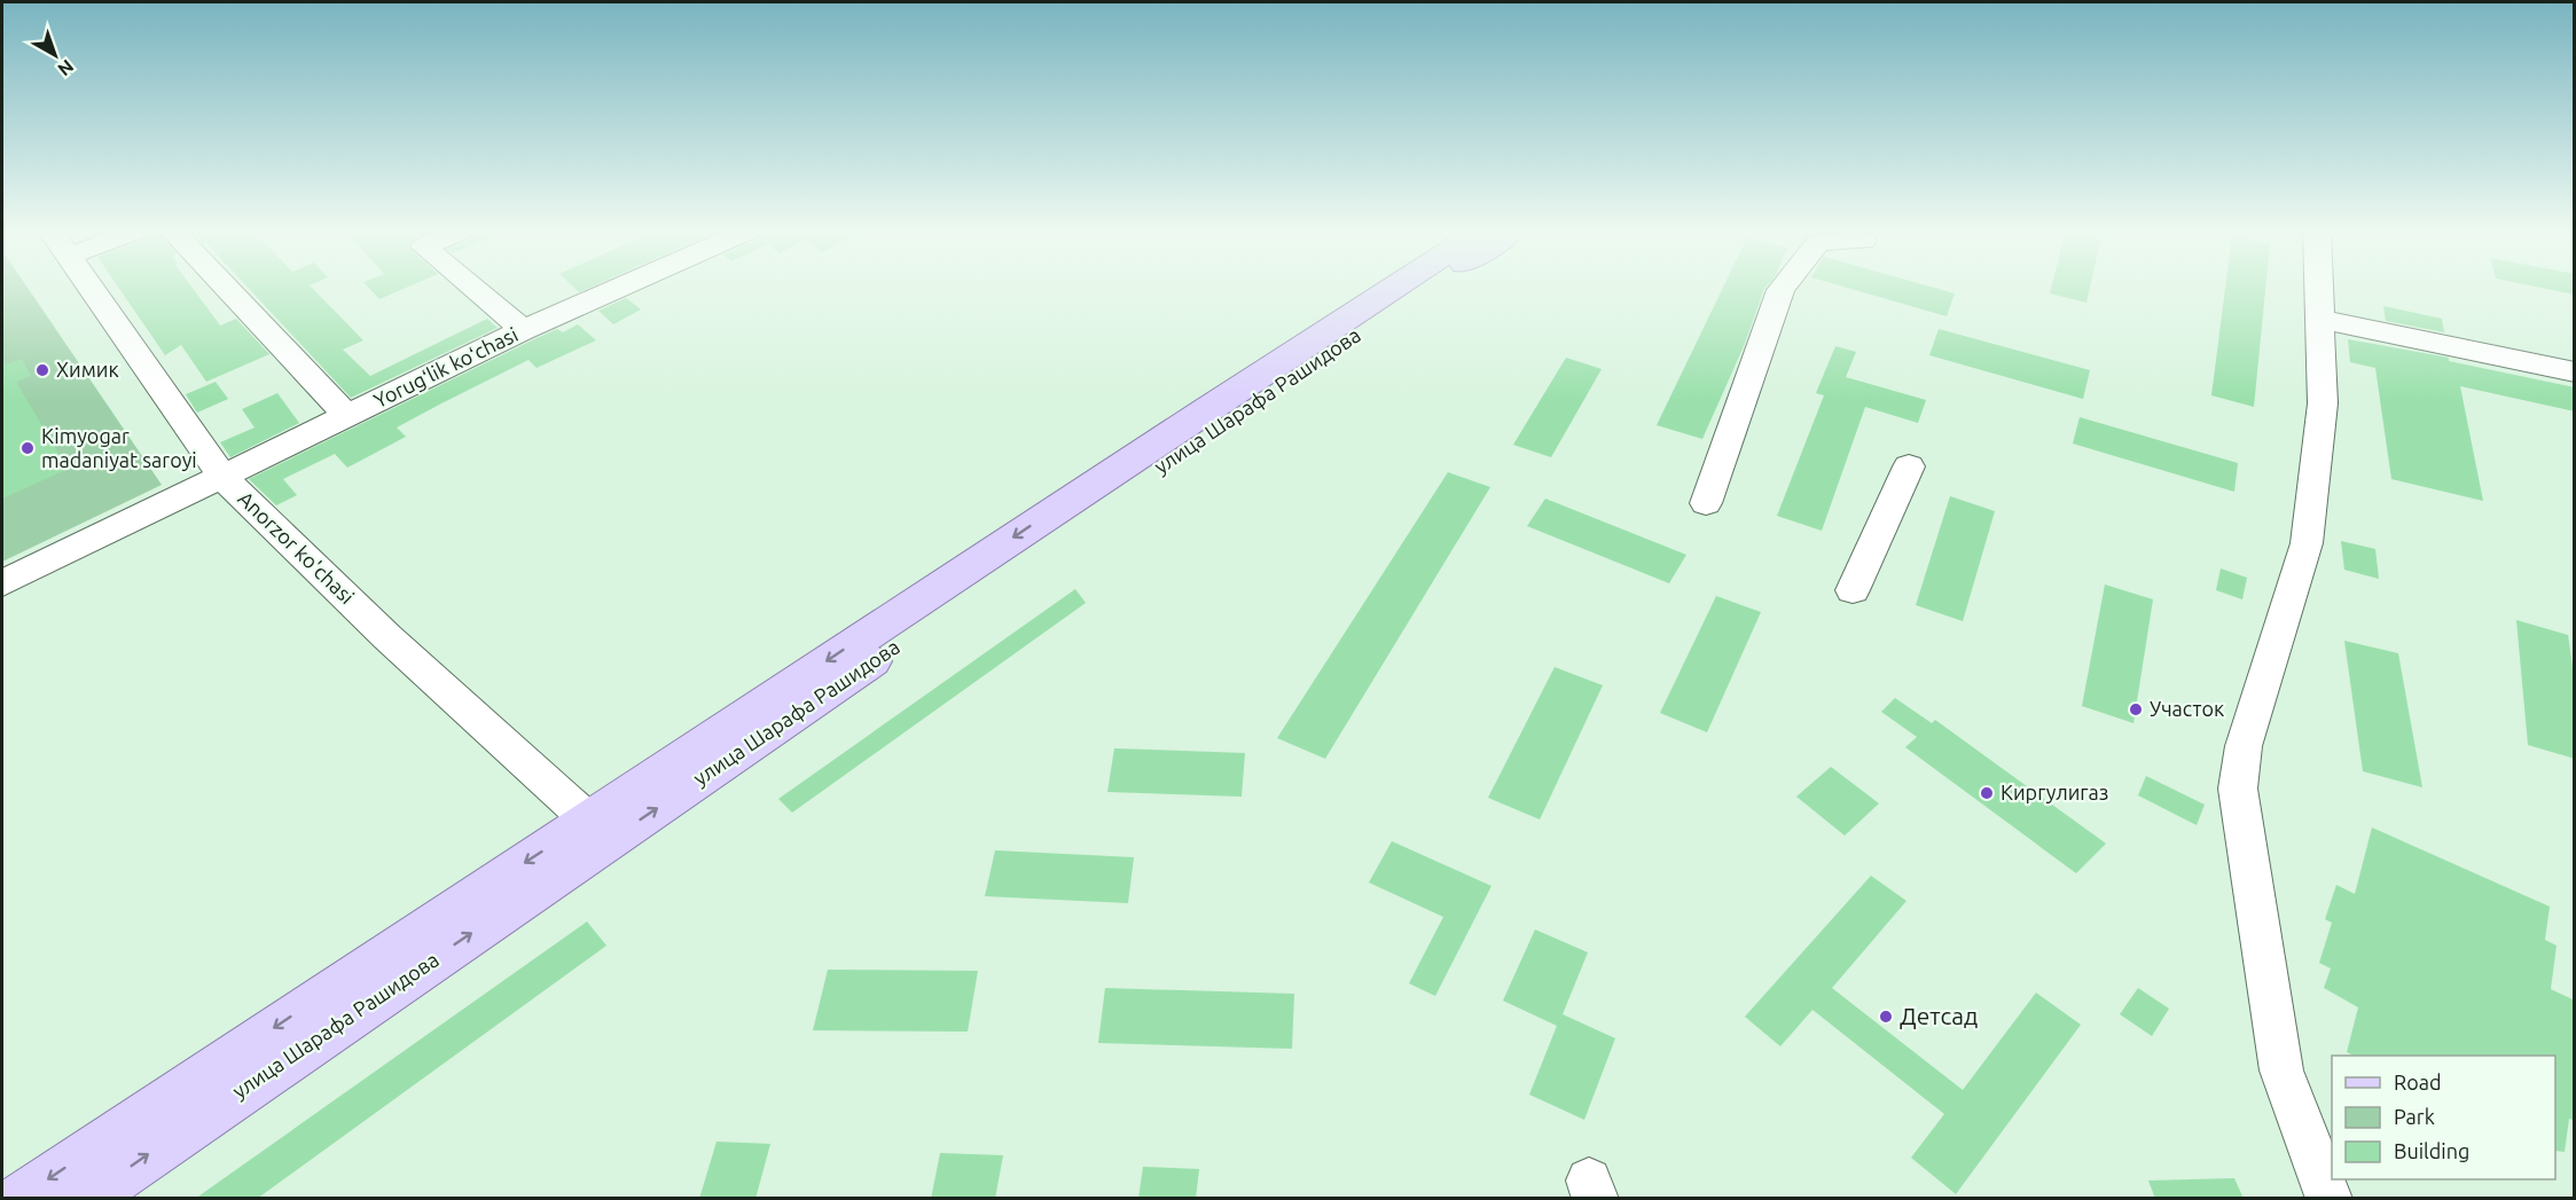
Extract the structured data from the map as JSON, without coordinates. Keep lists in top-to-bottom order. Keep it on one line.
{"streets":{"main road":["улица Шарафа Рашидова"],"street":["Yorugʻlik koʻchasi","Anorzor ko'chasi"]},"crossings":[["Yorugʻlik koʻchasi","Anorzor ko'chasi"]],"places":["Химик","Kimyogar madaniyat saroyi","Участок","Киргулигаз","Детсад"],"legend":["Road","Park","Building"],"north":"bottom right"}
